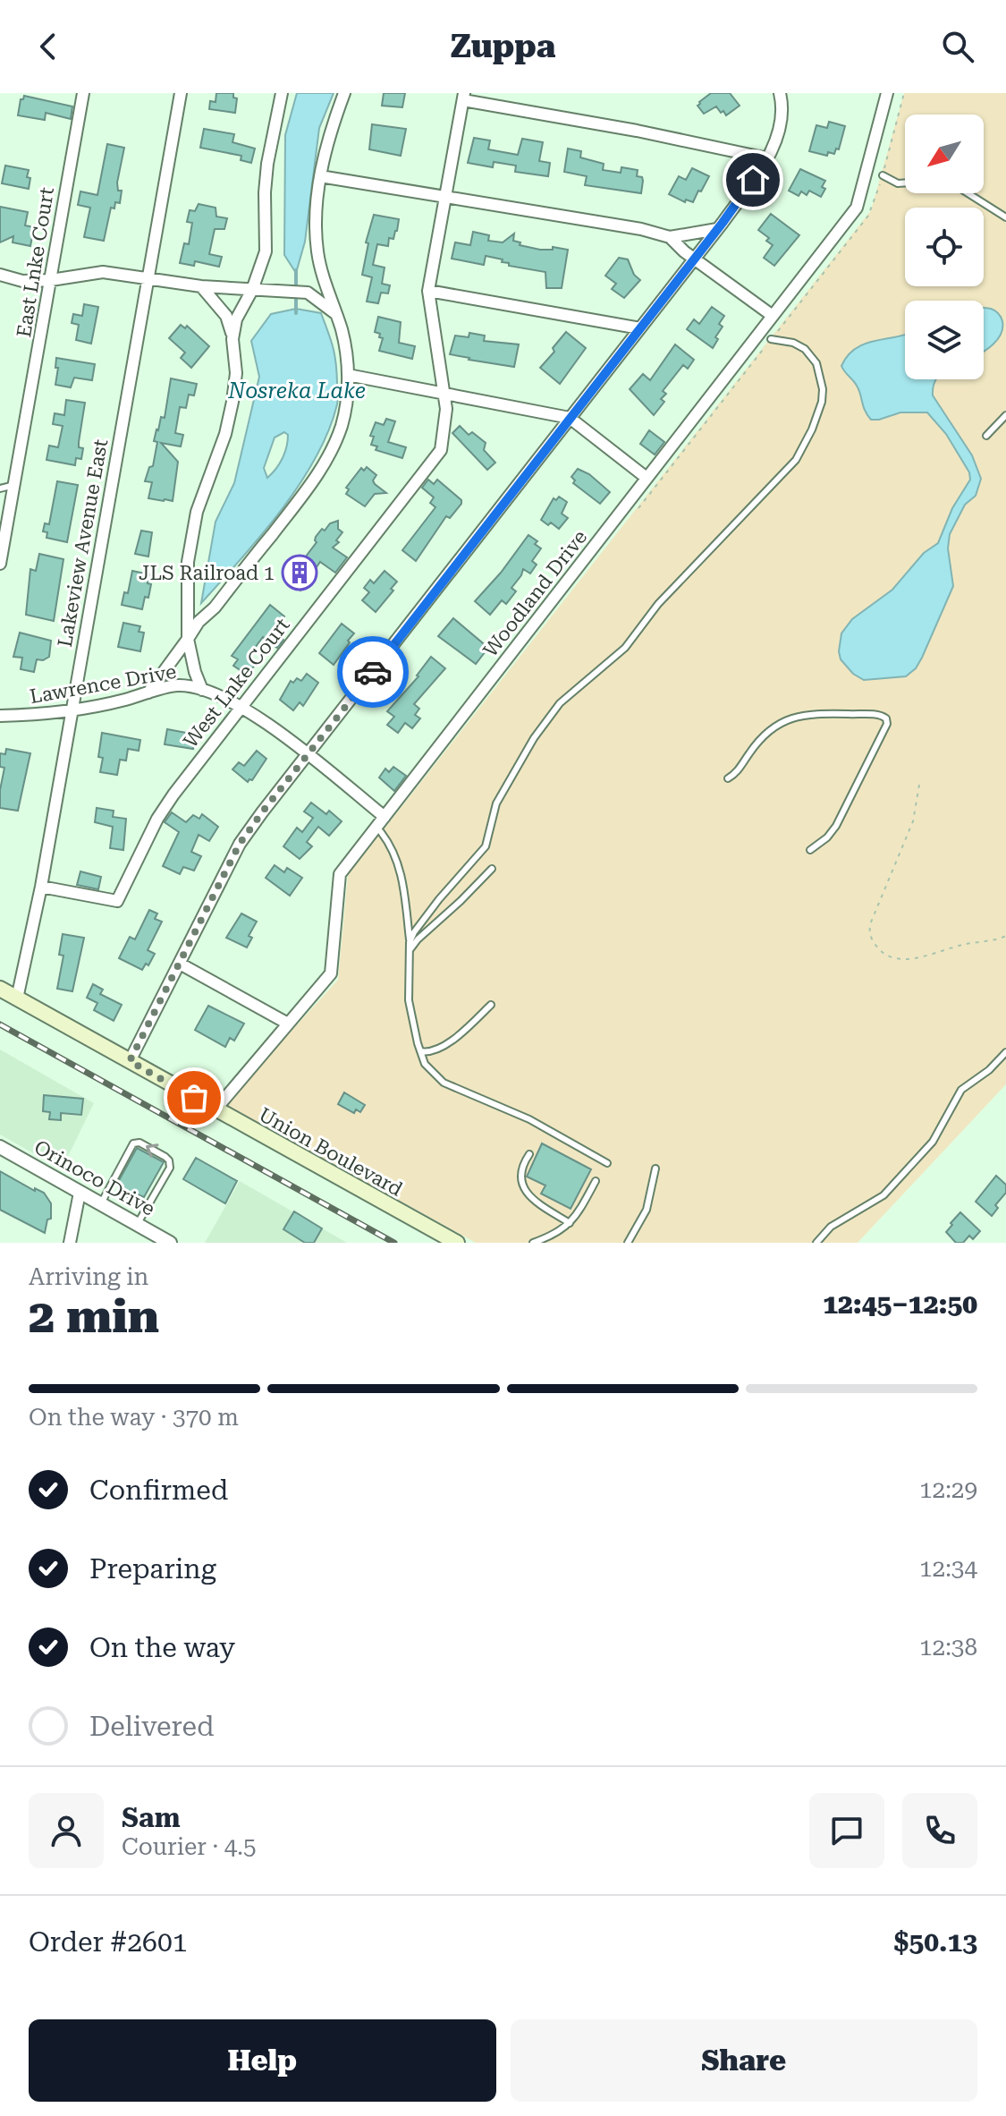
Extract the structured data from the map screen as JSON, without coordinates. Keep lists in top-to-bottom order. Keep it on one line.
{"streets":{"main road":["Union Boulevard"],"street":["East Lnke Court","Lakeview Avenue East","Woodland Drive","West Lnke Court","Lawrence Drive","Orinoco Drive"]},"crossings":[["Lakeview Avenue East","West Lnke Court"],["Lakeview Avenue East","Lawrence Drive"],["Lakeview Avenue East","Union Boulevard"],["Woodland Drive","Lawrence Drive"],["Woodland Drive","Union Boulevard"],["West Lnke Court","Lawrence Drive"]],"water":["Nosreka Lake"],"places":{"building":["JLS Railroad 1"]},"north":"bottom left","page":{"header":"Zuppa","heading":["2 min","Arriving in","12:45–12:50"],"panel":["Sam","Courier · 4.5","Order #2601","$50.13"],"bar":"On the way · 370 m","list":[["Confirmed","12:29"],["Preparing","12:34"],["On the way","12:38"],"Delivered"],"buttons":["Help","Share"]}}
